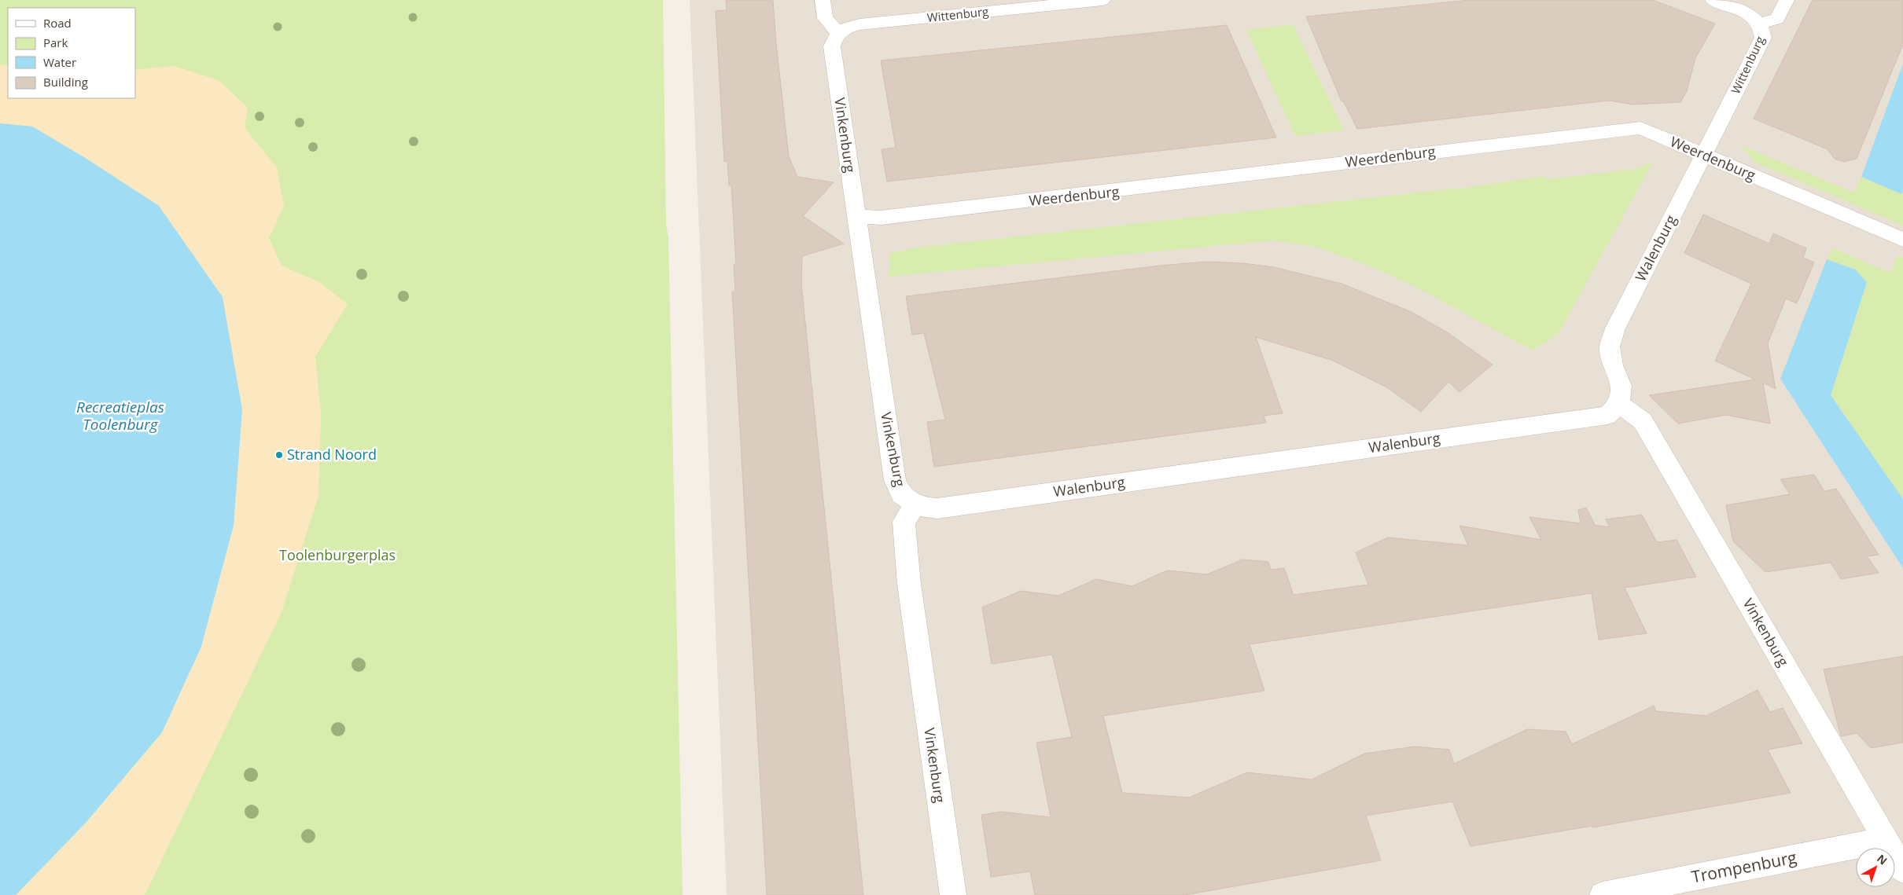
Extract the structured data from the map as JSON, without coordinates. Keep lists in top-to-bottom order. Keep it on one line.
{"streets":{"street":["Wittenburg","Vinkenburg","Weerdenburg","Walenburg","Trompenburg"]},"crossings":[["Wittenburg","Vinkenburg"],["Wittenburg","Weerdenburg"],["Wittenburg","Walenburg"],["Vinkenburg","Weerdenburg"],["Vinkenburg","Walenburg"],["Vinkenburg","Trompenburg"],["Weerdenburg","Walenburg"]],"water":["Recreatieplas Toolenburg"],"parks":["Toolenburgerplas"],"places":["Strand Noord"],"legend":["Road","Park","Water","Building"],"north":"top right"}
